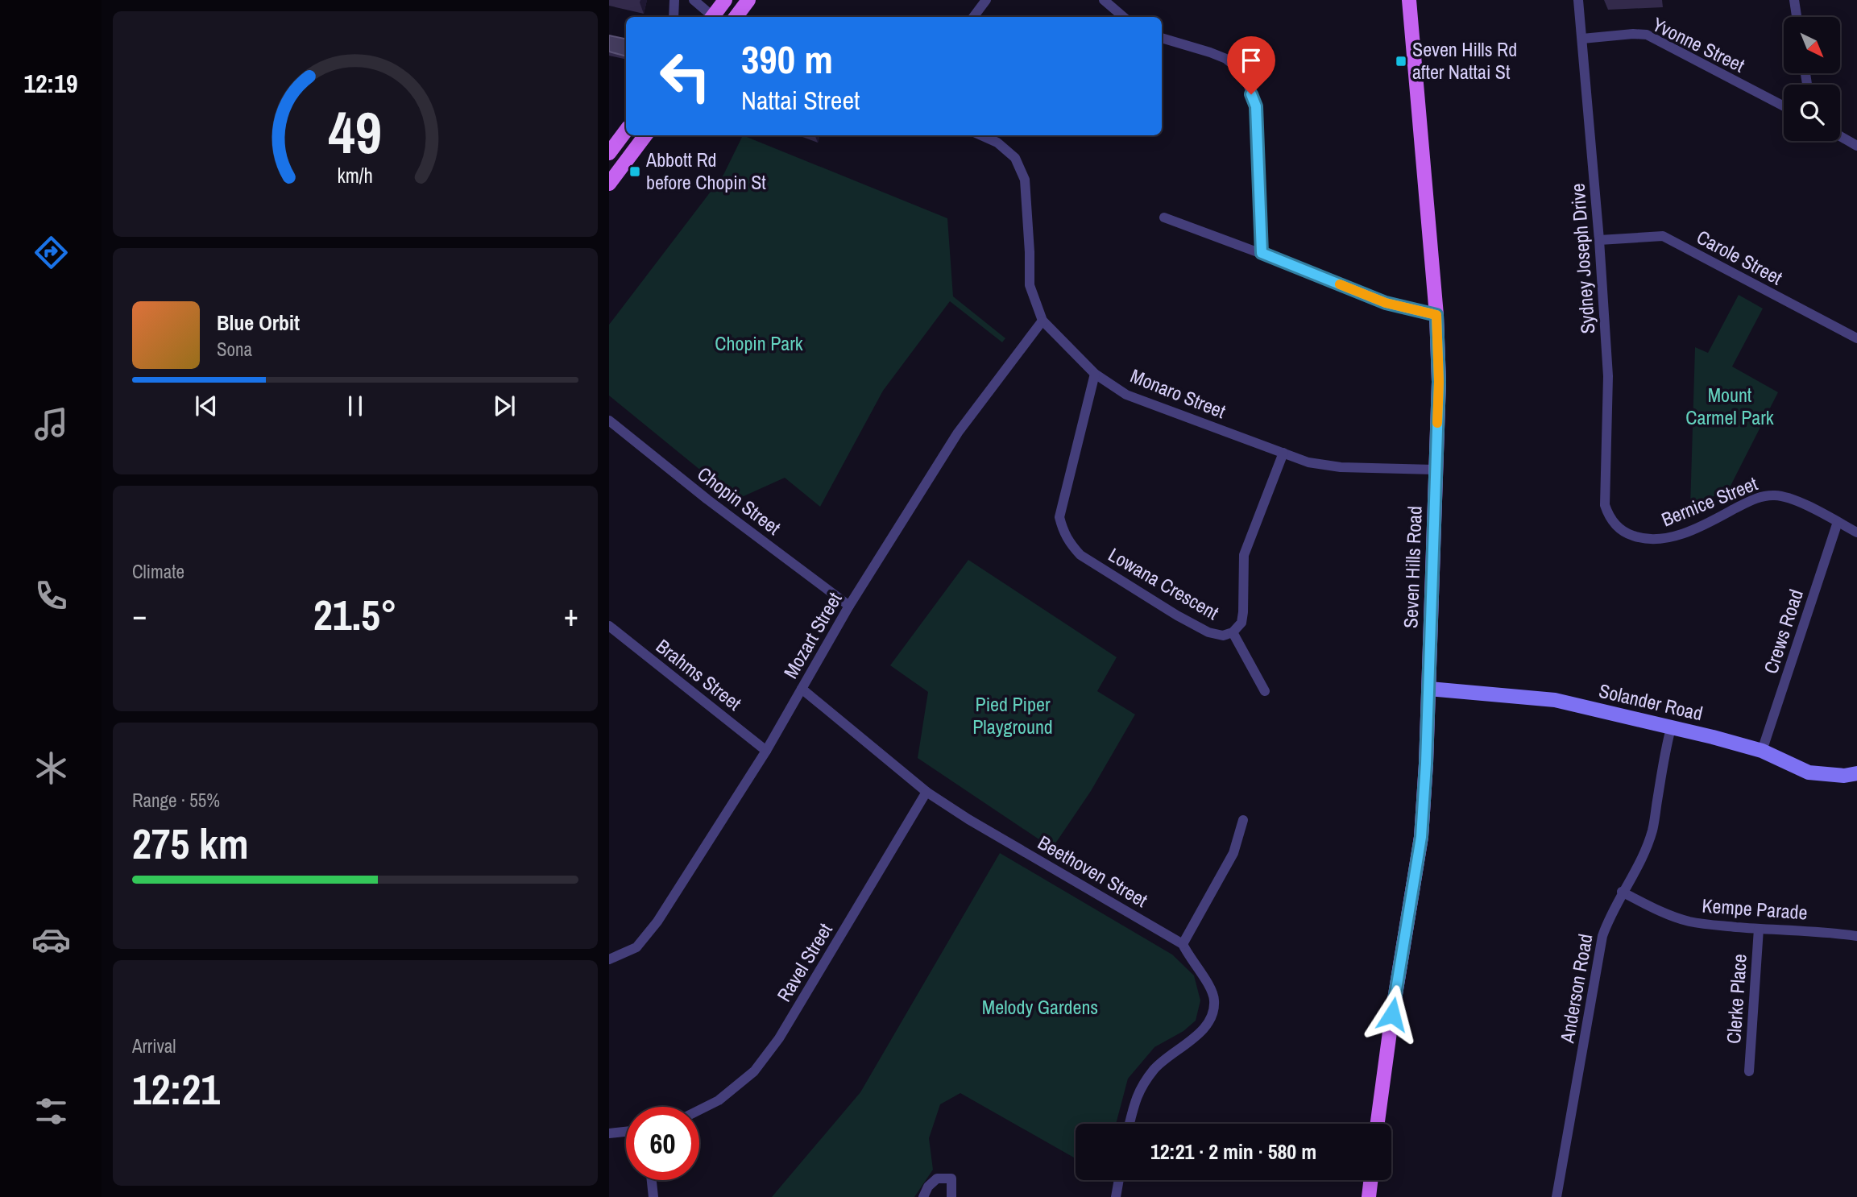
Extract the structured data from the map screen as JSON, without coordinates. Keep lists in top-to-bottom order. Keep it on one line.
{"streets":{"main road":["Seven Hills Road"],"street":["Yvonne Street","Carole Street","Sydney Joseph Drive","Monaro Street","Chopin Street","Bernice Street","Lowana Crescent","Crews Road","Mozart Street","Brahms Street","Solander Road","Beethoven Street","Kempe Parade","Ravel Street","Anderson Road","Clerke Place"]},"crossings":[["Yvonne Street","Sydney Joseph Drive"],["Carole Street","Sydney Joseph Drive"],["Sydney Joseph Drive","Bernice Street"],["Monaro Street","Seven Hills Road"],["Monaro Street","Lowana Crescent"],["Monaro Street","Mozart Street"],["Chopin Street","Mozart Street"],["Bernice Street","Crews Road"],["Seven Hills Road","Solander Road"],["Crews Road","Solander Road"],["Mozart Street","Brahms Street"],["Mozart Street","Beethoven Street"],["Solander Road","Anderson Road"],["Beethoven Street","Ravel Street"],["Kempe Parade","Anderson Road"],["Kempe Parade","Clerke Place"]],"parks":["Chopin Park","Mount Carmel Park","Pied Piper Playground","Melody Gardens"],"places":{"transit":["Seven Hills Rd after Nattai St","Abbott Rd before Chopin St"]},"north":"bottom right","page":{"tabs":"12:19","turn":["390 m","Nattai Street"],"song":["Blue Orbit","Sona"],"tile":["Climate",["Range · 55%","275 km"],["Arrival","12:21"]],"heat":["−","21.5°","+"],"limit":"60","trip":"12:21 · 2 min · 580 m","gauge":["49","km/h"]}}
